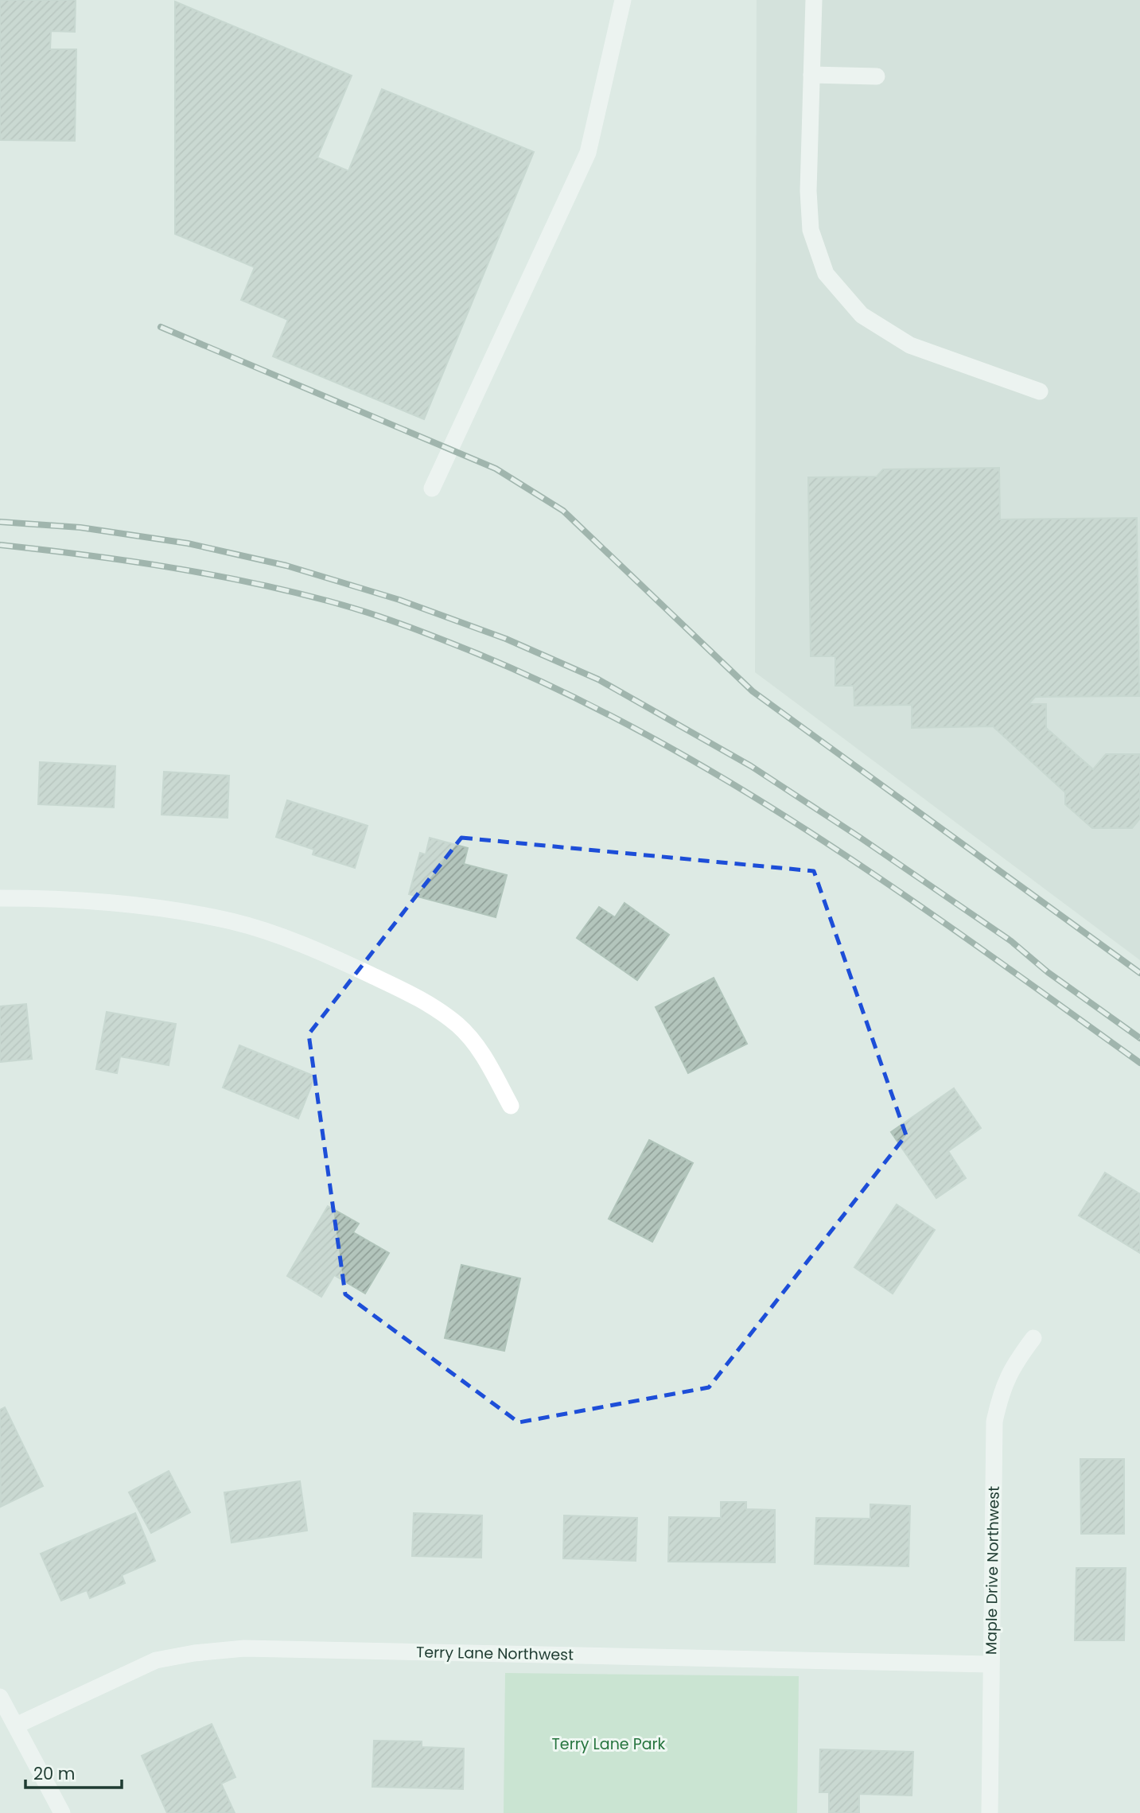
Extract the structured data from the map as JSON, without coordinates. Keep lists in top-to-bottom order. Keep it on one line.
{"streets":{"street":["Maple Drive Northwest","Terry Lane Northwest"]},"crossings":[["Maple Drive Northwest","Terry Lane Northwest"]],"parks":["Terry Lane Park"],"scale_bar":"20 m"}
